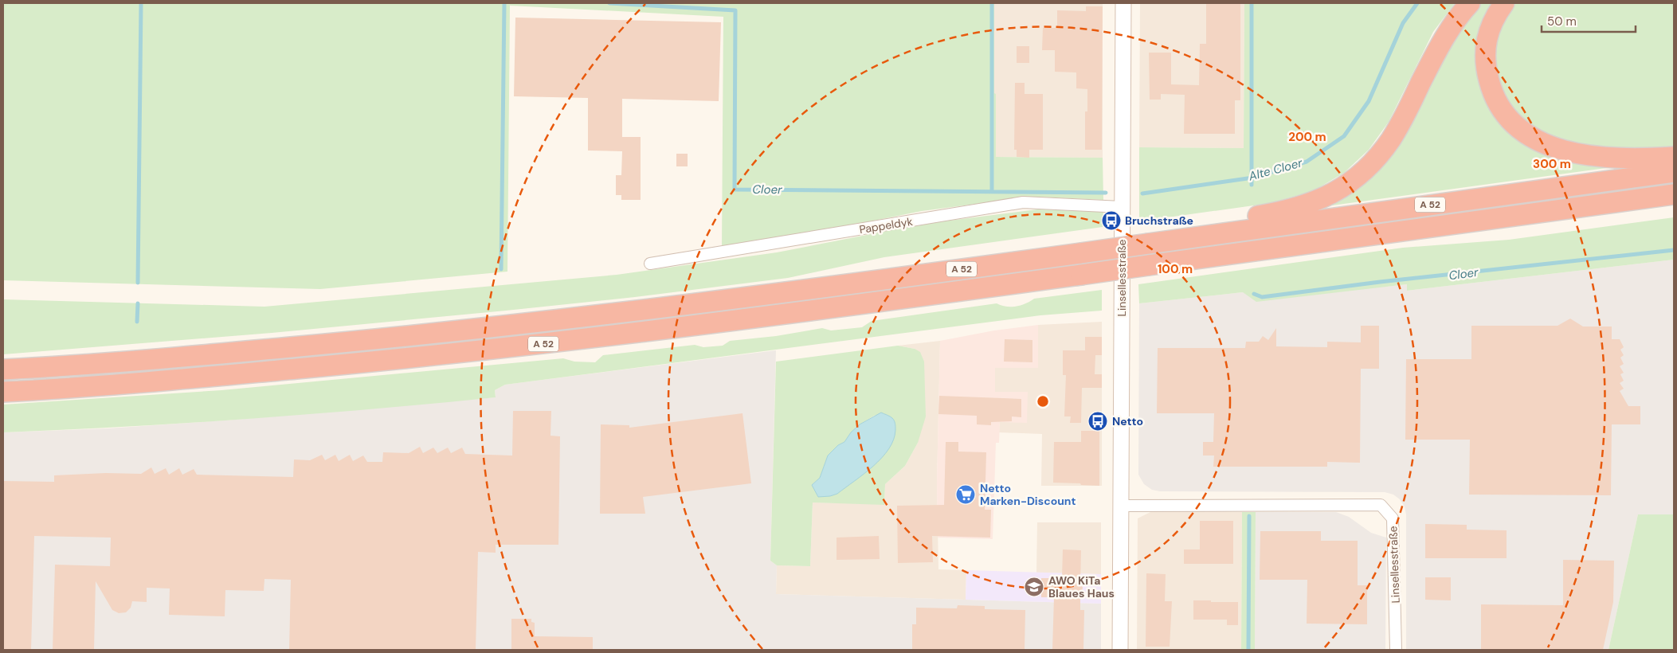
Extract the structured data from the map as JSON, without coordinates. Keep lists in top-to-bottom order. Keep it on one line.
{"streets":{"highway":["A 52"],"street":["Pappeldyk","Linsellesstraße"]},"crossings":[["Pappeldyk","Linsellesstraße"]],"water":["Alte Cloer","Cloer"],"places":{"bus stop":["Bruchstraße","Netto"],"supermarket":["Netto Marken-Discount"],"school or university":["AWO KiTa Blaues Haus"]},"scale_bar":"50 m","rings":["200 m","300 m","100 m"]}
